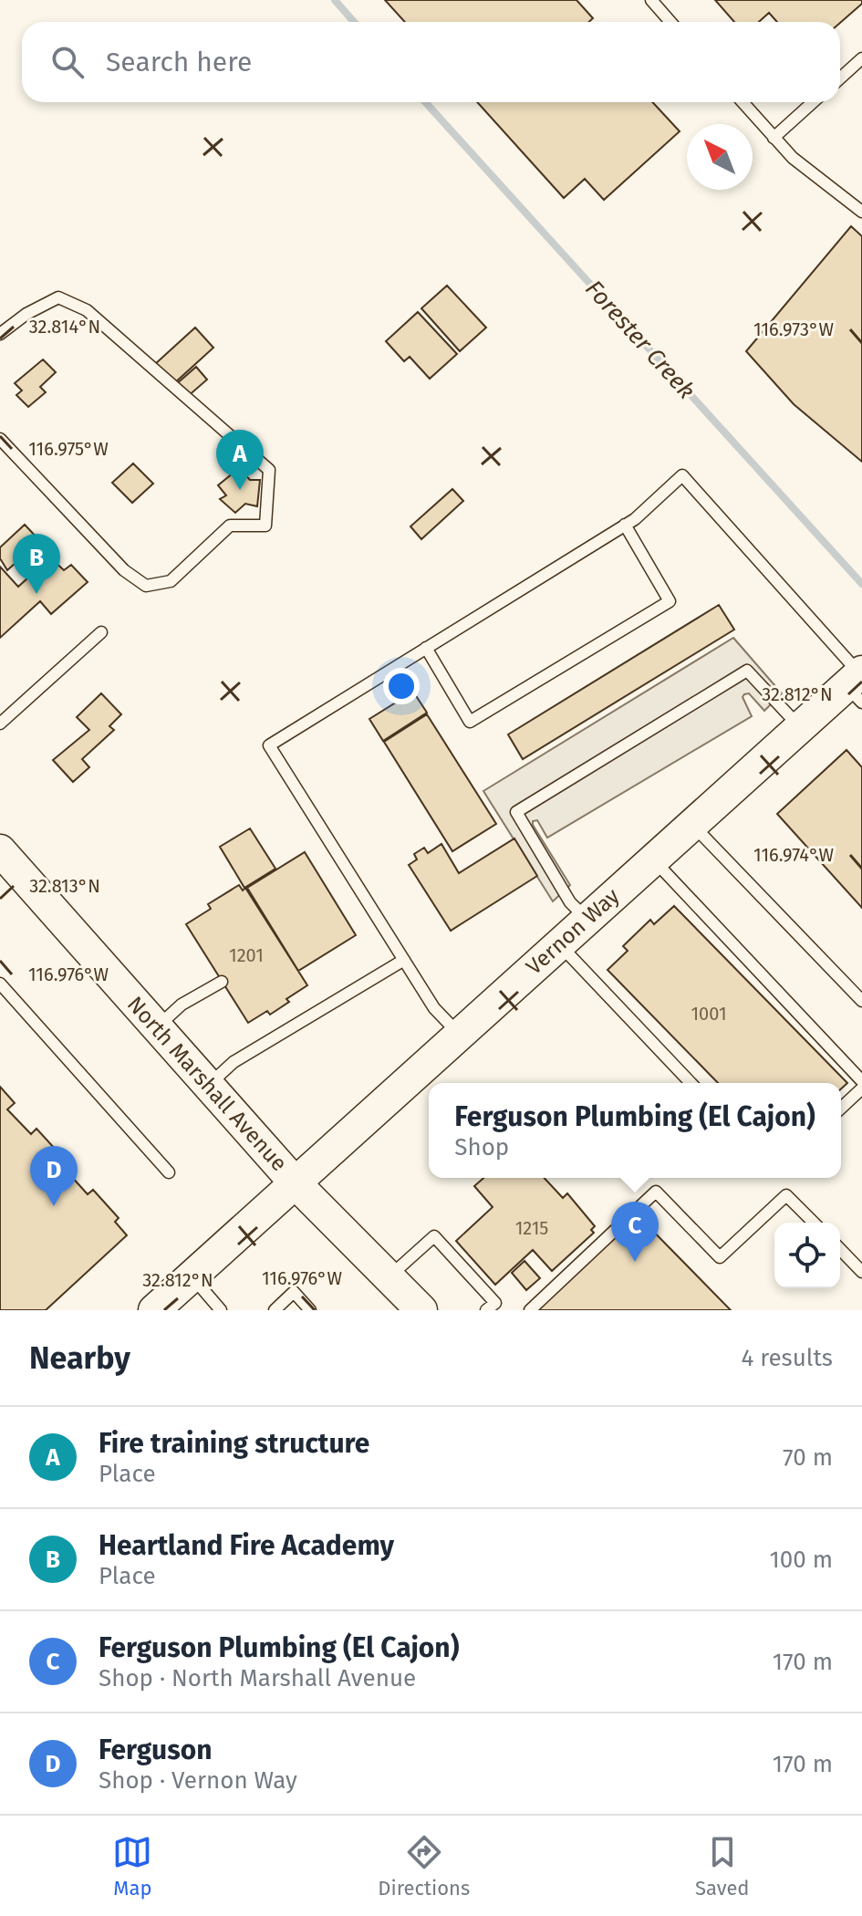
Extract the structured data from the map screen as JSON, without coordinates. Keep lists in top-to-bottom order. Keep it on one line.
{"streets":{"street":["Vernon Way","North Marshall Avenue"]},"crossings":[["Vernon Way","North Marshall Avenue"]],"water":["Forester Creek"],"house_numbers":["1201","1001","1215"],"north":"top left","page":{"search":"Search here","pins":["A","B","D","C"],"popup":["Ferguson Plumbing (El Cajon)","Shop"],"heading":["Nearby","4 results"],"list":[{"mark":"A","name":"Fire training structure","note":"Place","value":"70 m"},{"mark":"B","name":"Heartland Fire Academy","note":"Place","value":"100 m"},{"mark":"C","name":"Ferguson Plumbing (El Cajon)","note":"Shop · North Marshall Avenue","value":"170 m"},{"mark":"D","name":"Ferguson","note":"Shop · Vernon Way","value":"170 m"}],"nav":["Map","Directions","Saved"]},"coordinates":["32.814°N","116.973°W","116.975°W","32.812°N","116.974°W","32.813°N","116.976°W"]}
